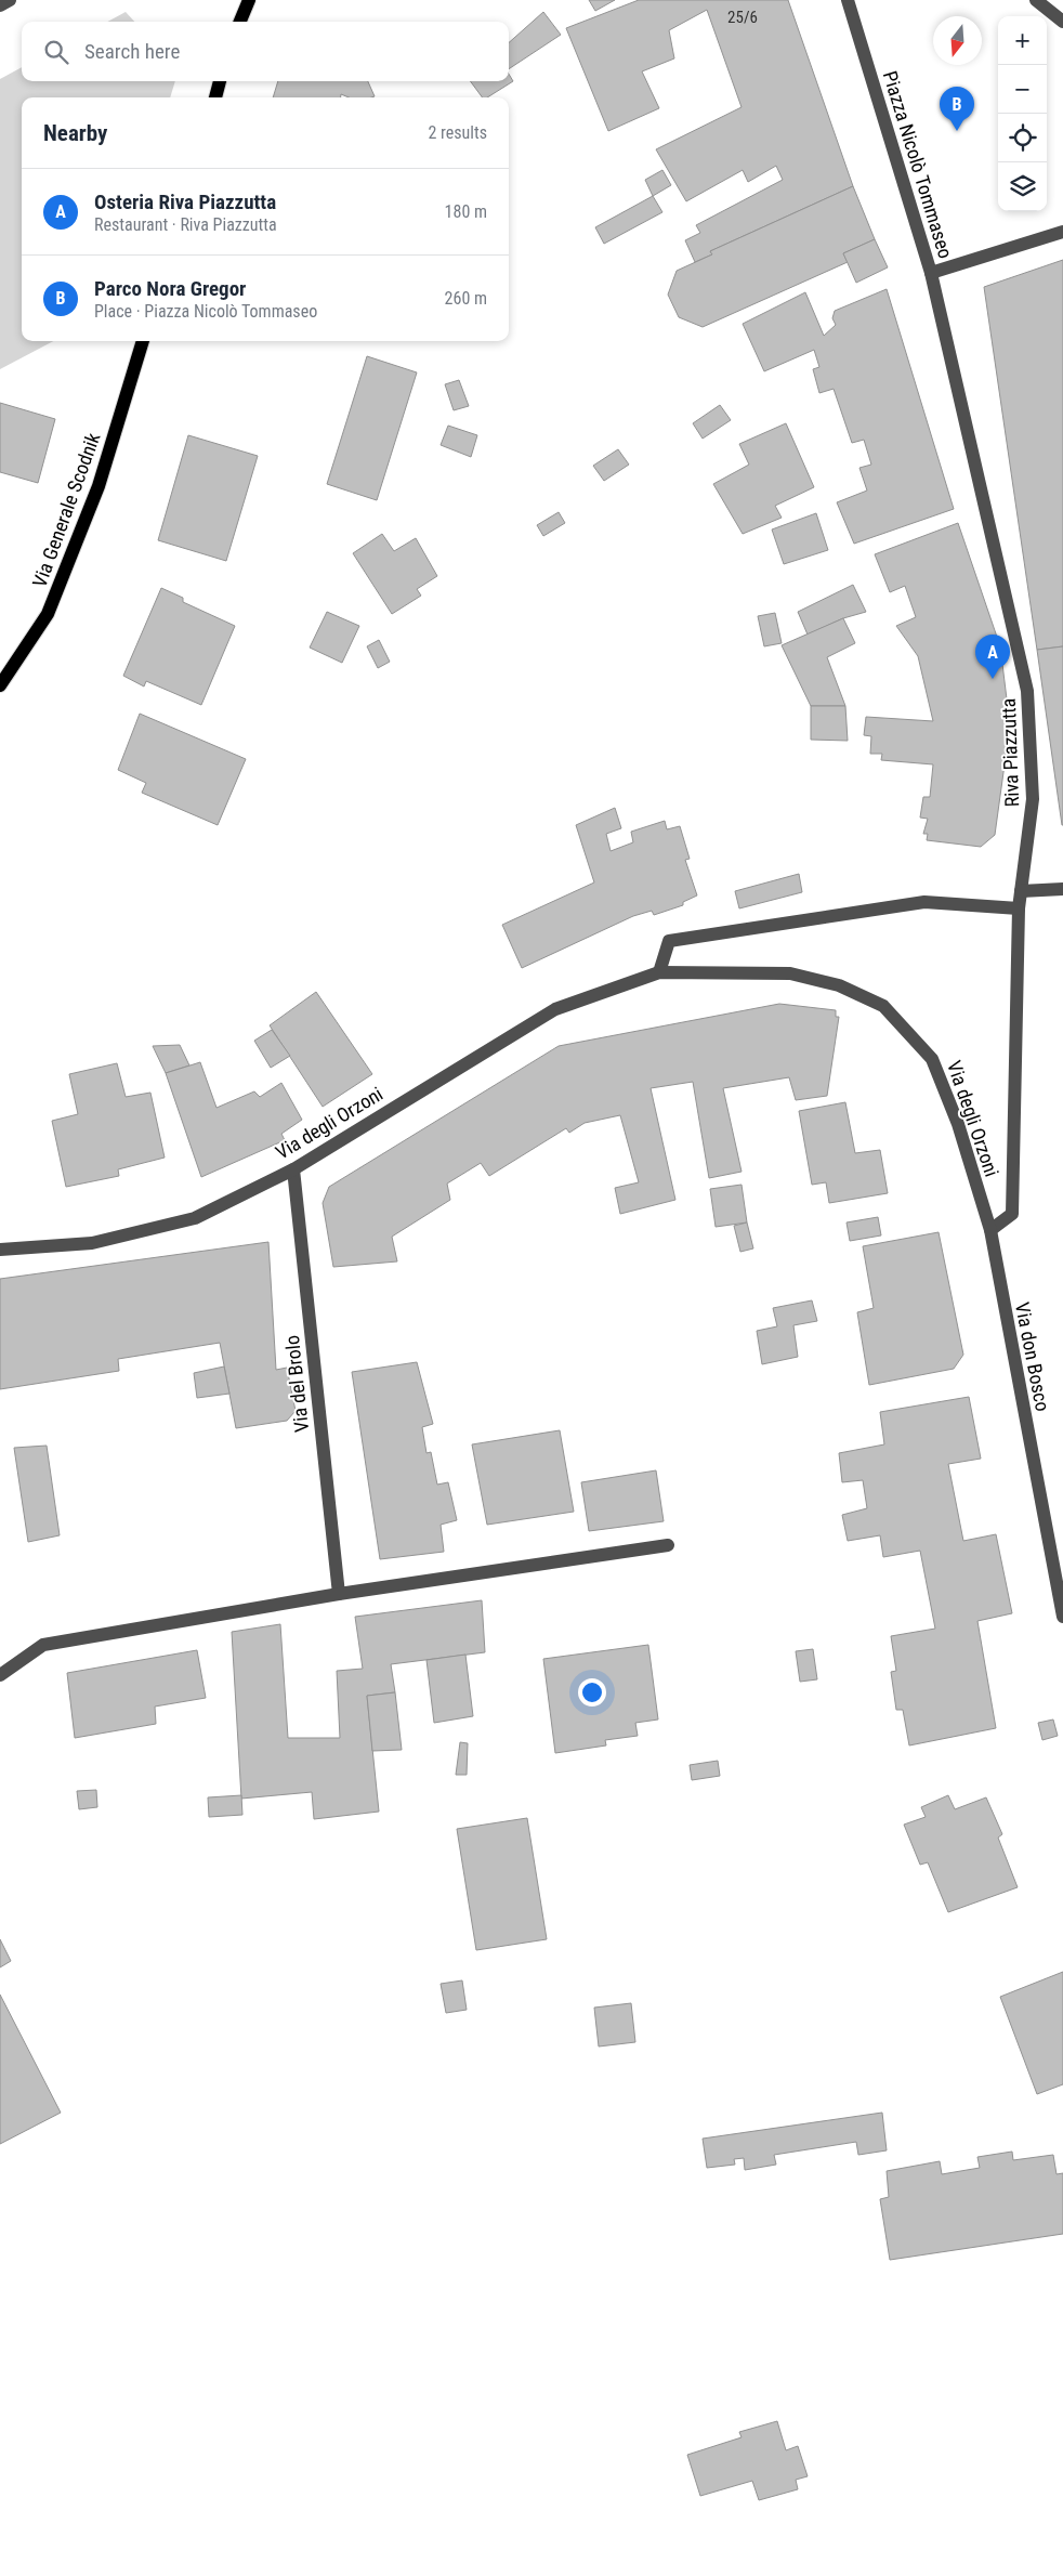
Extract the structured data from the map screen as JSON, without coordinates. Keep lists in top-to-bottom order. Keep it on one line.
{"streets":{"main road":["Via Generale Scodnik"],"street":["Piazza Nicolò Tommaseo","Riva Piazzutta","Via degli Orzoni","Via don Bosco","Via del Brolo"]},"crossings":[["Piazza Nicolò Tommaseo","Riva Piazzutta"],["Riva Piazzutta","Via degli Orzoni"],["Riva Piazzutta","Via don Bosco"],["Via degli Orzoni","Via don Bosco"],["Via degli Orzoni","Via del Brolo"]],"house_numbers":["25/6"],"north":"bottom","page":{"map_buttons":["+","−"],"search":"Search here","pins":["B","A"],"heading":["Nearby","2 results"],"list":[{"mark":"A","name":"Osteria Riva Piazzutta","note":"Restaurant · Riva Piazzutta","value":"180 m"},{"mark":"B","name":"Parco Nora Gregor","note":"Place · Piazza Nicolò Tommaseo","value":"260 m"}]}}
